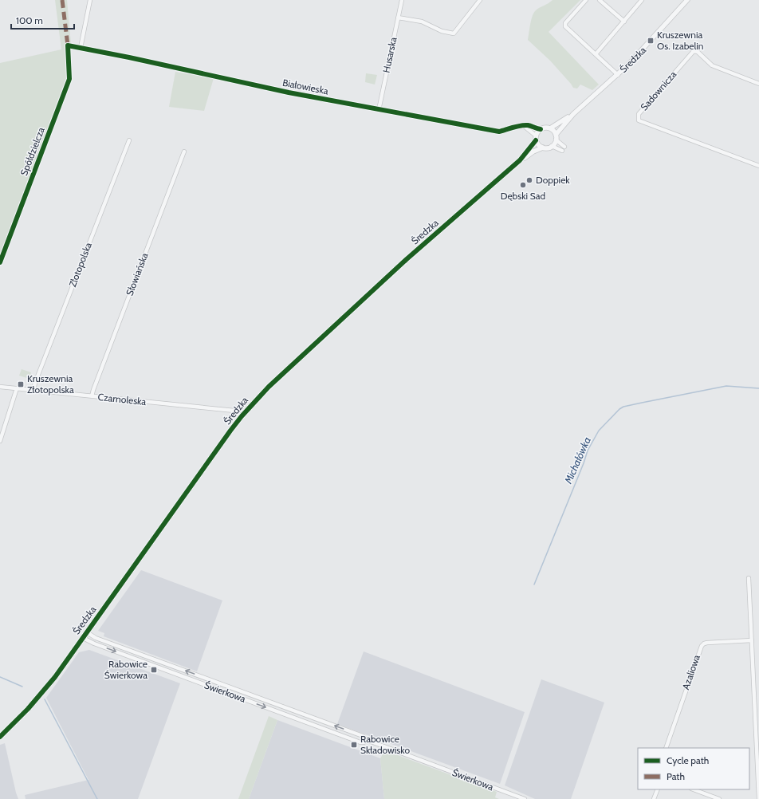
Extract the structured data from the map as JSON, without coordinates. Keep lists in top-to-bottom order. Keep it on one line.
{"streets":{"street":["Husarska","Średzka","Białowieska","Sadownicza","Spółdzielcza","Złotopolska","Słowiańska","Czarnoleska","Azaliowa","Świerkowa"]},"crossings":[["Husarska","Białowieska"],["Średzka","Białowieska"],["Średzka","Czarnoleska"],["Średzka","Świerkowa"],["Białowieska","Spółdzielcza"],["Złotopolska","Czarnoleska"],["Słowiańska","Czarnoleska"]],"water":["Michałówka"],"places":{"transit":["Kruszewnia Os. Izabelin","Kruszewnia Złotopolska","Rabowice Świerkowa","Rabowice Składowisko"],"other":["Doppiek","Dębski Sad"]},"legend":["Cycle path","Path"],"scale_bar":"100 m"}
